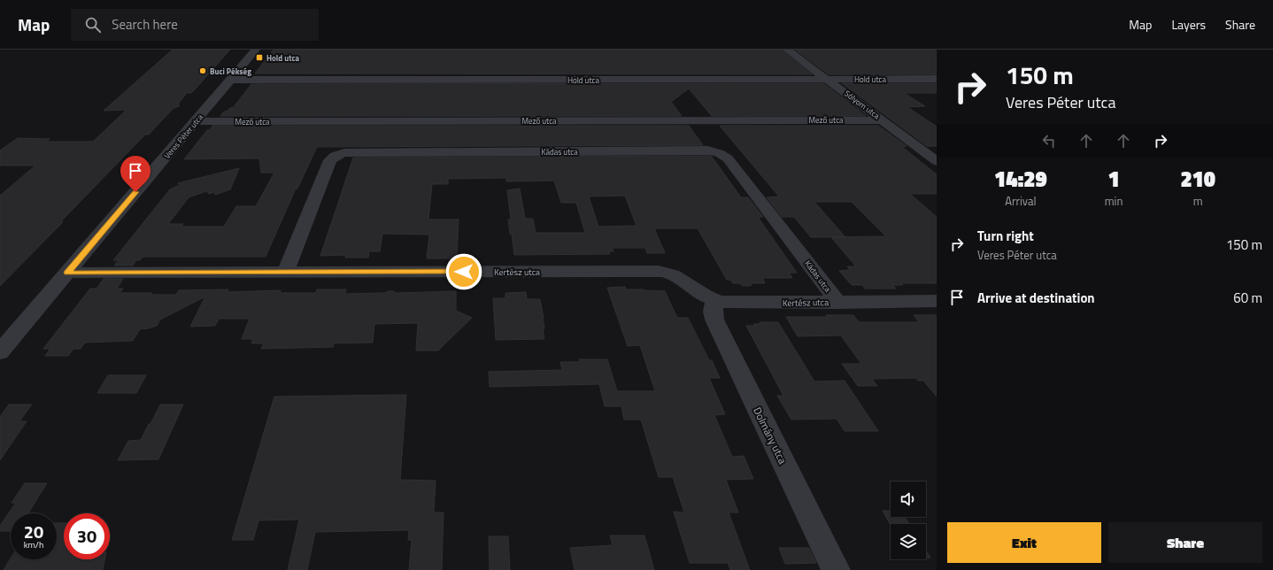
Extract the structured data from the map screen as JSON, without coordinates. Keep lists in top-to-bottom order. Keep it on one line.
{"streets":{"street":["Hold utca","Sólyom utca","Mező utca","Veres Péter utca","Kádas utca","Kertész utca","Dolmány utca"]},"crossings":[["Hold utca","Sólyom utca"],["Hold utca","Veres Péter utca"],["Sólyom utca","Mező utca"],["Mező utca","Veres Péter utca"],["Veres Péter utca","Kertész utca"],["Kádas utca","Kertész utca"],["Kertész utca","Dolmány utca"]],"places":{"transit":["Hold utca"],"other":["Buci Pékség"]},"page":{"header":"Map","search":"Search here","nav":["Map","Layers","Share"],"turn":["150 m","Veres Péter utca"],"eta":["14:29","Arrival","1","min","210","m"],"list":[{"name":"Turn right","note":"Veres Péter utca","value":"150 m"},{"name":"Arrive at destination","value":"60 m"}],"speed":"20 km/h","limit":"30","buttons":["Exit","Share"]}}
